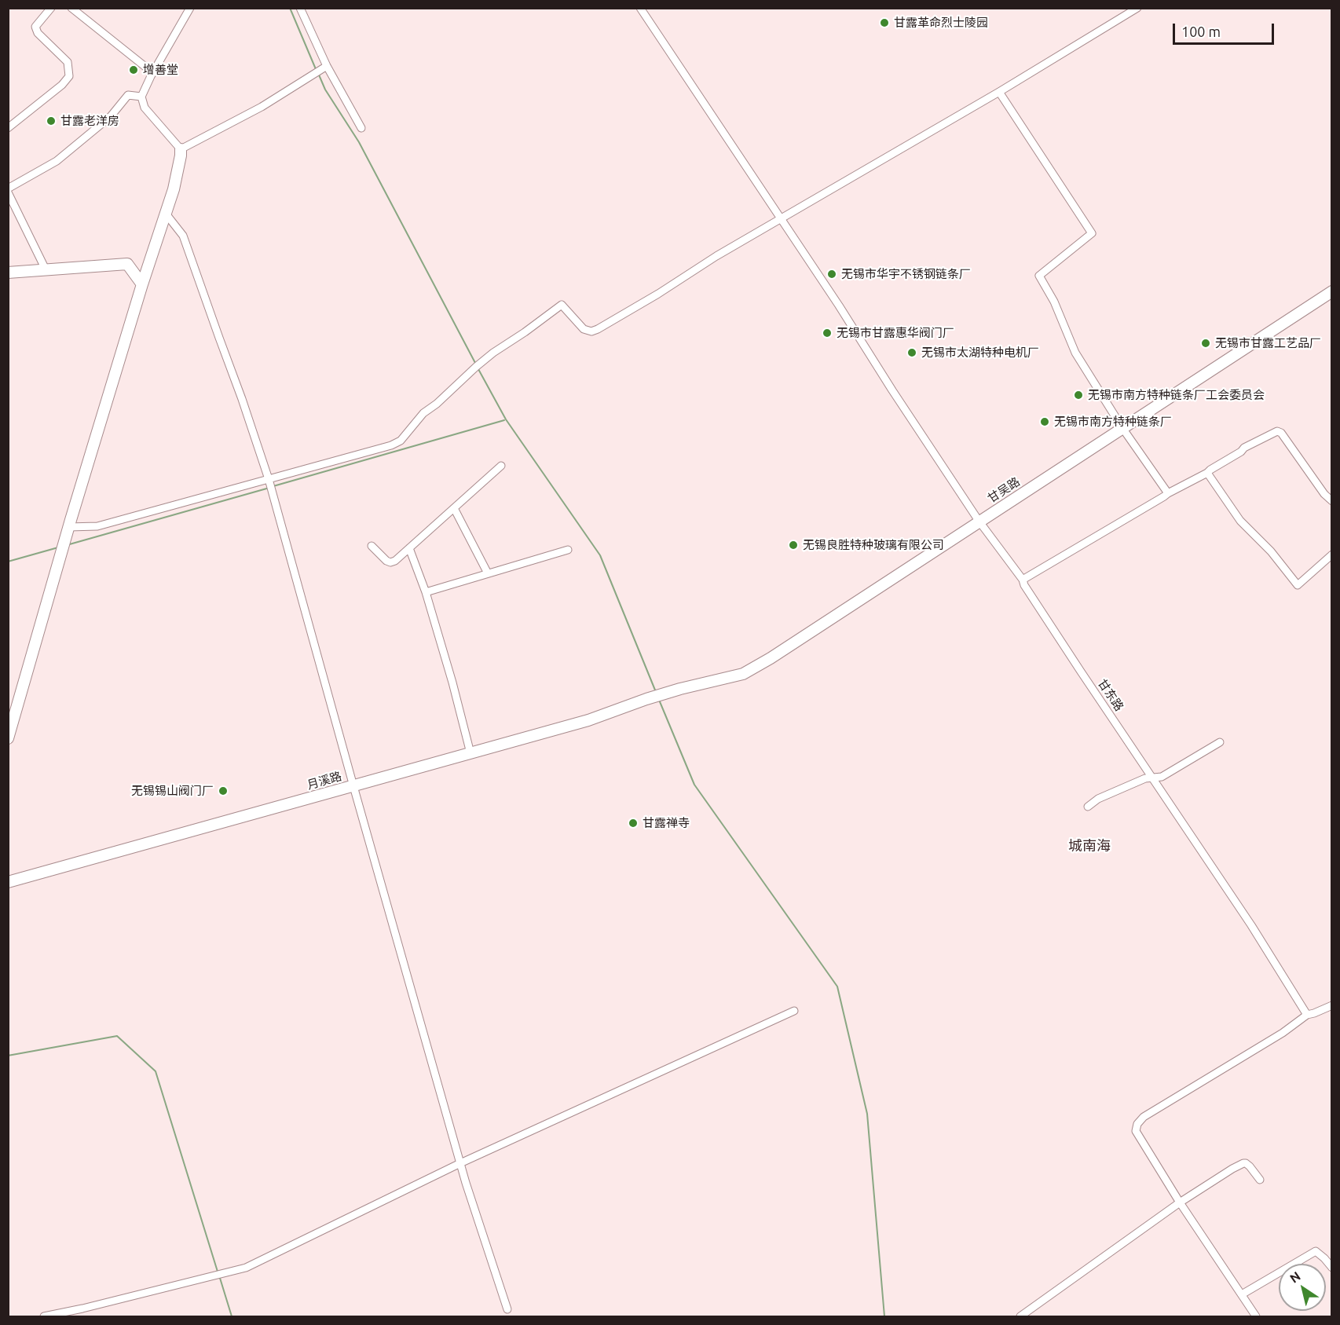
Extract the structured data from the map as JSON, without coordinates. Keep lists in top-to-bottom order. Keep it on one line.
{"streets":{"street":["甘吴路","甘东路","月溪路"]},"crossings":[["甘吴路","甘东路"],["甘吴路","月溪路"]],"districts":["城南海"],"places":["甘露革命烈士陵园","增善堂","甘露老洋房","无锡市华宇不锈钢链条厂","无锡市甘露惠华阀门厂","无锡市甘露工艺品厂","无锡市太湖特种电机厂","无锡市南方特种链条厂工会委员会","无锡市南方特种链条厂","无锡良胜特种玻璃有限公司","无锡锡山阀门厂","甘露禅寺"],"scale_bar":"100 m","north":"top left"}
